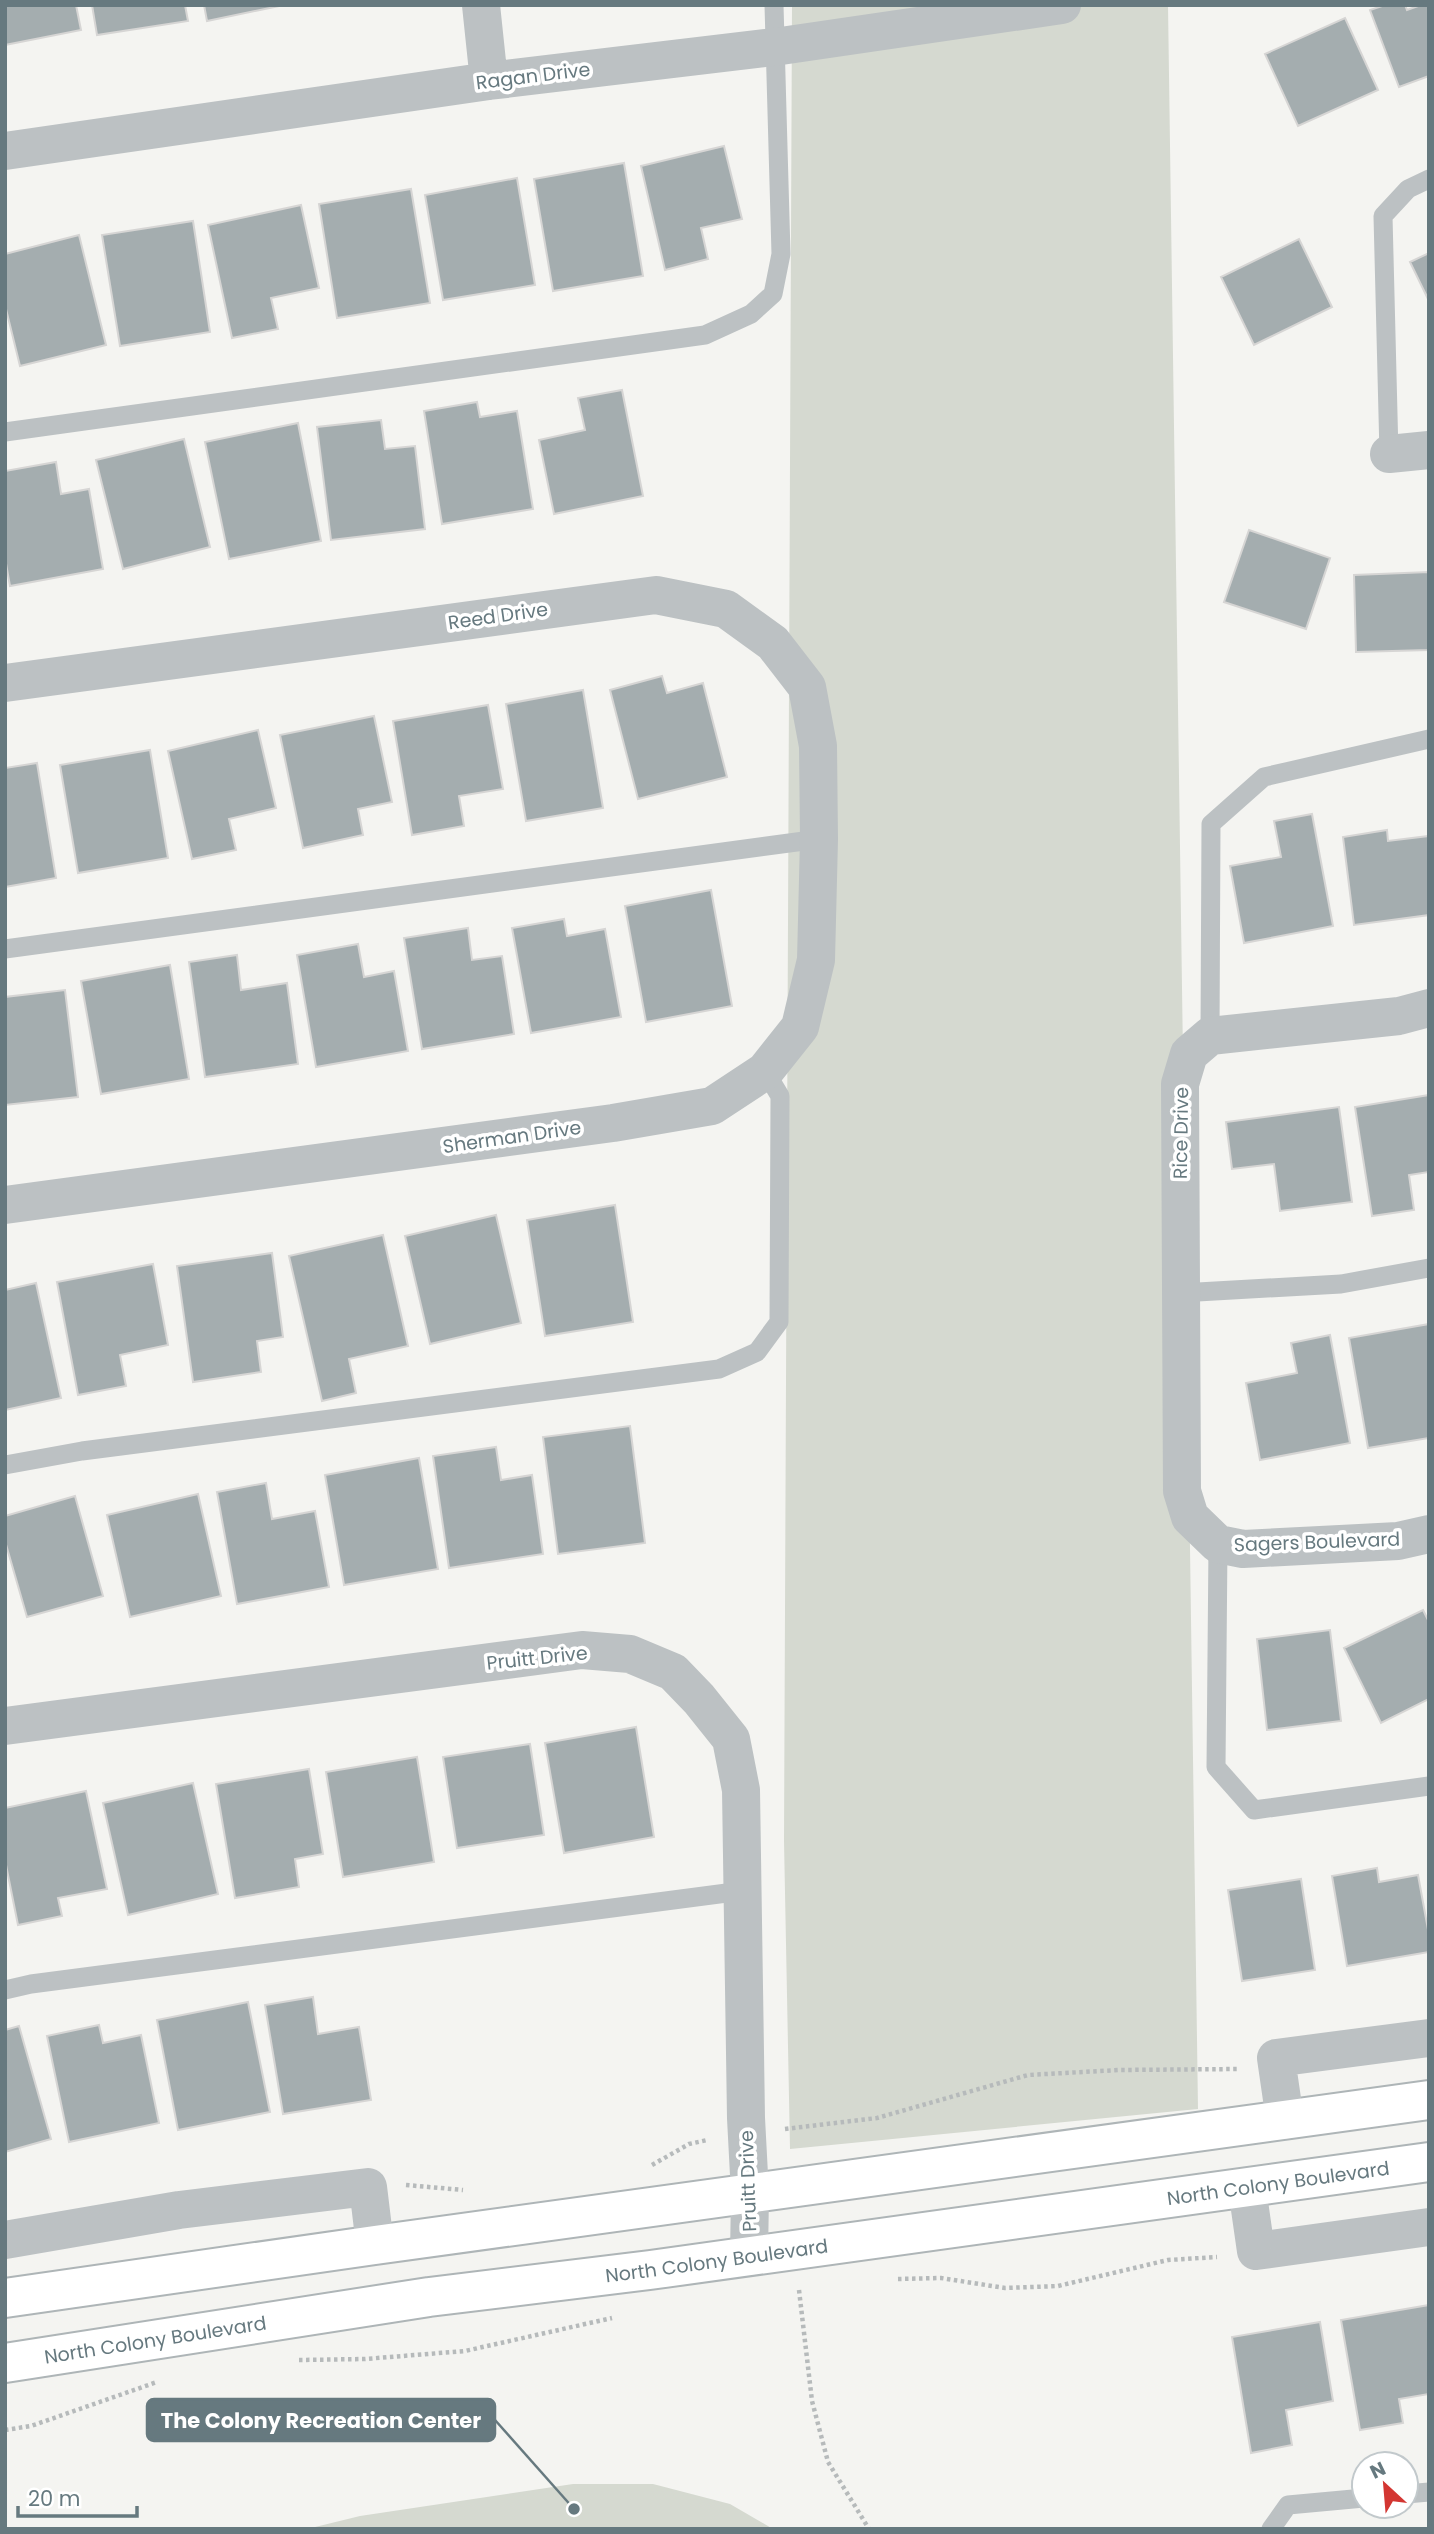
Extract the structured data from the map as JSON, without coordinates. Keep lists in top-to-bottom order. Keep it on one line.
{"streets":{"main road":["North Colony Boulevard"],"street":["Ragan Drive","Reed Drive","Rice Drive","Sherman Drive","Sagers Boulevard","Pruitt Drive"]},"crossings":[["Reed Drive","Sherman Drive"],["Rice Drive","Sagers Boulevard"],["Pruitt Drive","North Colony Boulevard"]],"places":["The Colony Recreation Center"],"scale_bar":"20 m","north":"top left"}
